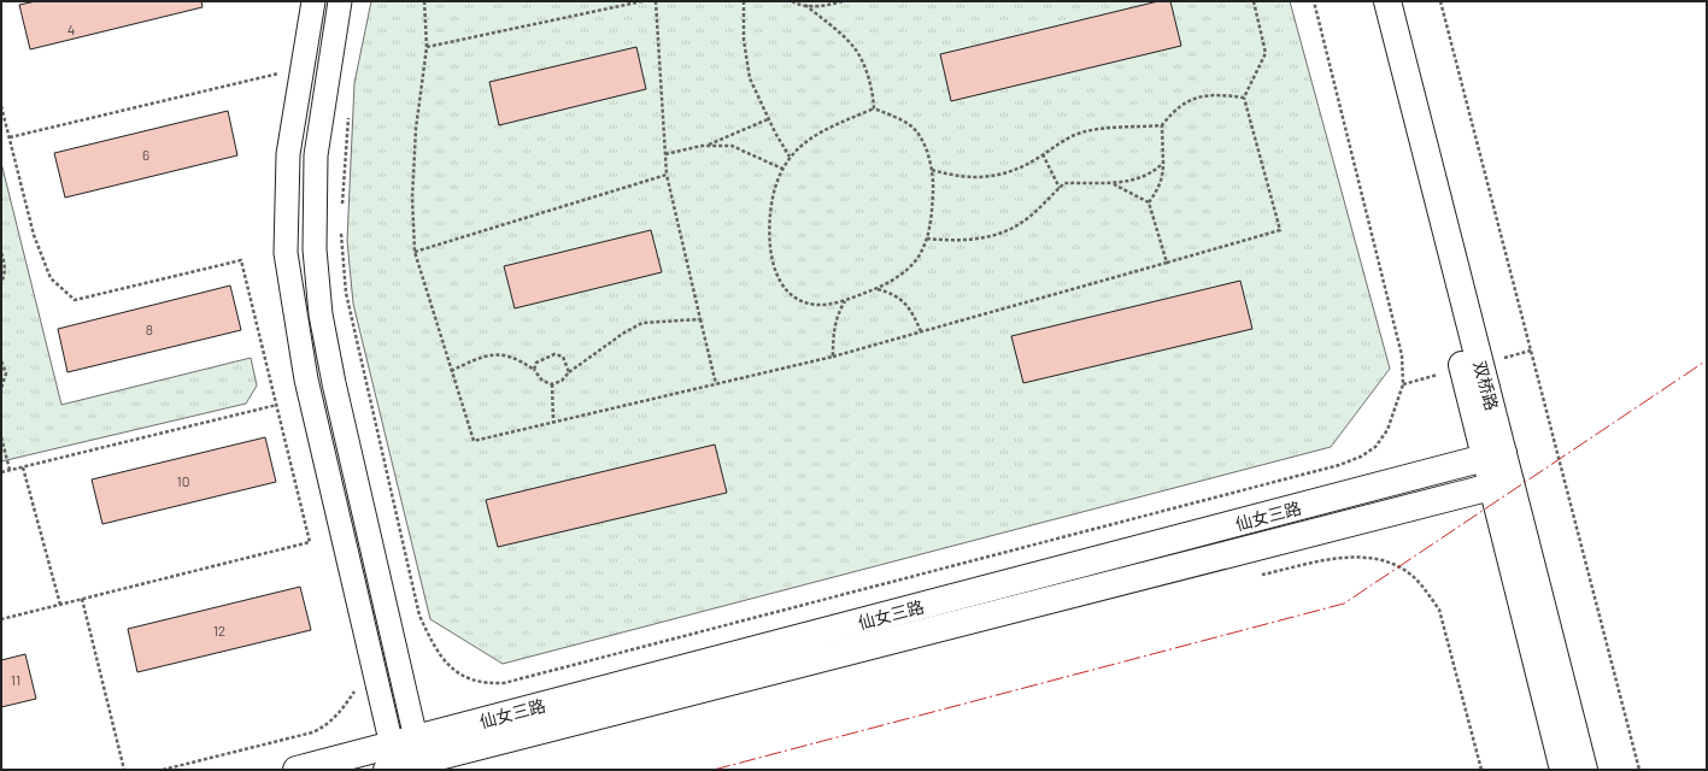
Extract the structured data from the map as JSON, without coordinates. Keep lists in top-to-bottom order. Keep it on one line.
{"streets":{"street":["双桥路","仙女三路"]},"crossings":[["双桥路","仙女三路"]],"house_numbers":["4","6","8","10","12","11"]}
